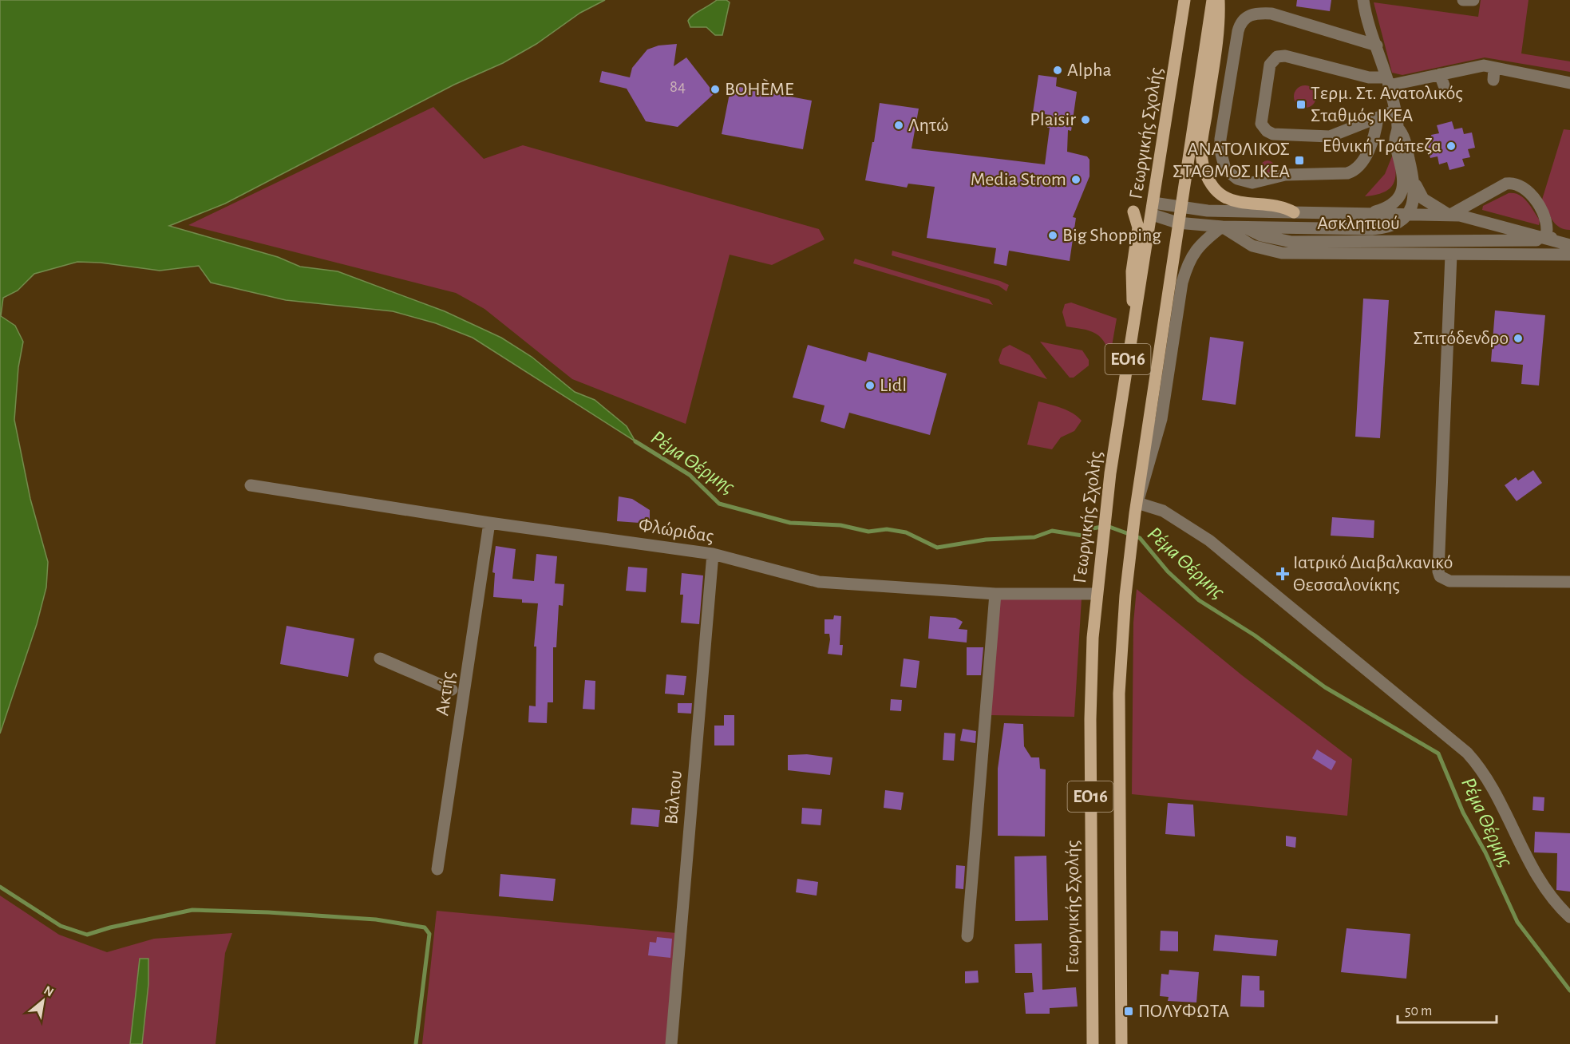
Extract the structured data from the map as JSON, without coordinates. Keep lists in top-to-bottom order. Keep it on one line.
{"streets":{"main road":["Γεωργικής Σχολής","ΕΟ16"],"street":["Ασκληπιού","Φλώριδας","Ακτής","Βάλτου"]},"crossings":[["Γεωργικής Σχολής","Ασκληπιού"],["Γεωργικής Σχολής","Φλώριδας"],["Ασκληπιού","ΕΟ16"],["Φλώριδας","Ακτής"],["Φλώριδας","Βάλτου"]],"water":["Ρέμα Θέρμης"],"places":{"other":["Alpha","BOHÈME","Plaisir","Λητώ","Εθνική Τράπεζα","Media Strom","Big Shopping","Σπιτόδενδρο","Lidl"],"transit":["Τερμ. Στ. Ανατολικός Σταθμός ΙΚΕΑ","ΑΝΑΤΟΛΙΚΟΣ ΣΤΑΘΜΟΣ ΙΚΕΑ","ΠΟΛΥΦΩΤΑ"],"health":["Ιατρικό Διαβαλκανικό Θεσσαλονίκης"]},"house_numbers":["84"],"scale_bar":"50 m","north":"top right"}
